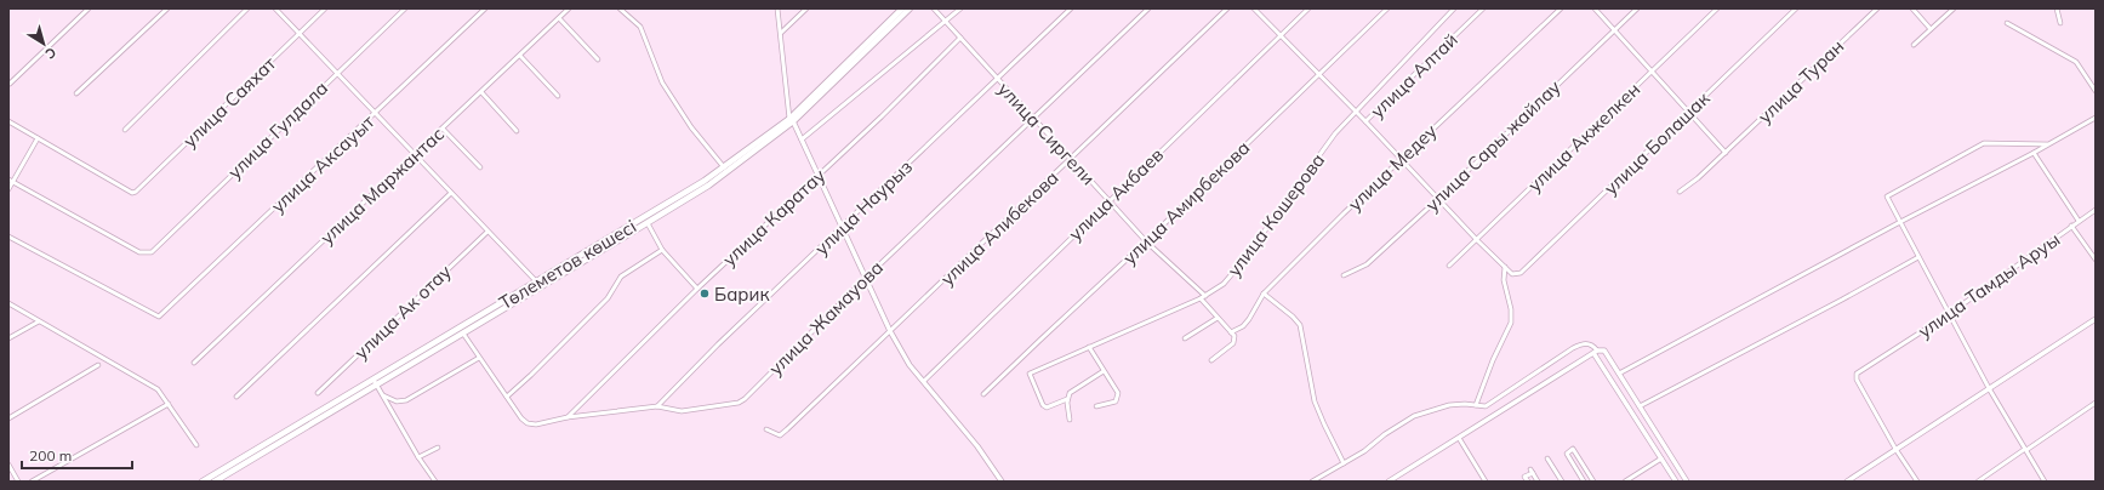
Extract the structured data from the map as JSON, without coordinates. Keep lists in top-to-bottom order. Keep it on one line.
{"streets":{"main road":["Төлеметов көшесі"],"street":["улица Алтай","улица Туран","улица Саяхат","улица Гулдала","улица Сиргели","улица Акжелкен","улица Болашак","улица Сары жайлау","улица Аксауыт","улица Медеу","улица Маржантас","улица Акбаев","улица Амирбекова","улица Наурыз","улица Кошерова","улица Каратау","улица Алибекова","улица Тамды Аруы","улица Ак отау","улица Жамауова"]},"crossings":[["улица Сиргели","улица Акбаев"],["улица Сиргели","улица Амирбекова"],["улица Сиргели","улица Наурыз"],["улица Сиргели","улица Кошерова"],["улица Сиргели","улица Каратау"],["улица Сиргели","улица Алибекова"],["улица Сиргели","улица Жамауова"],["улица Наурыз","улица Жамауова"],["улица Каратау","улица Жамауова"],["Төлеметов көшесі","улица Жамауова"]],"places":["Барик"],"scale_bar":"200 m","north":"bottom right"}
